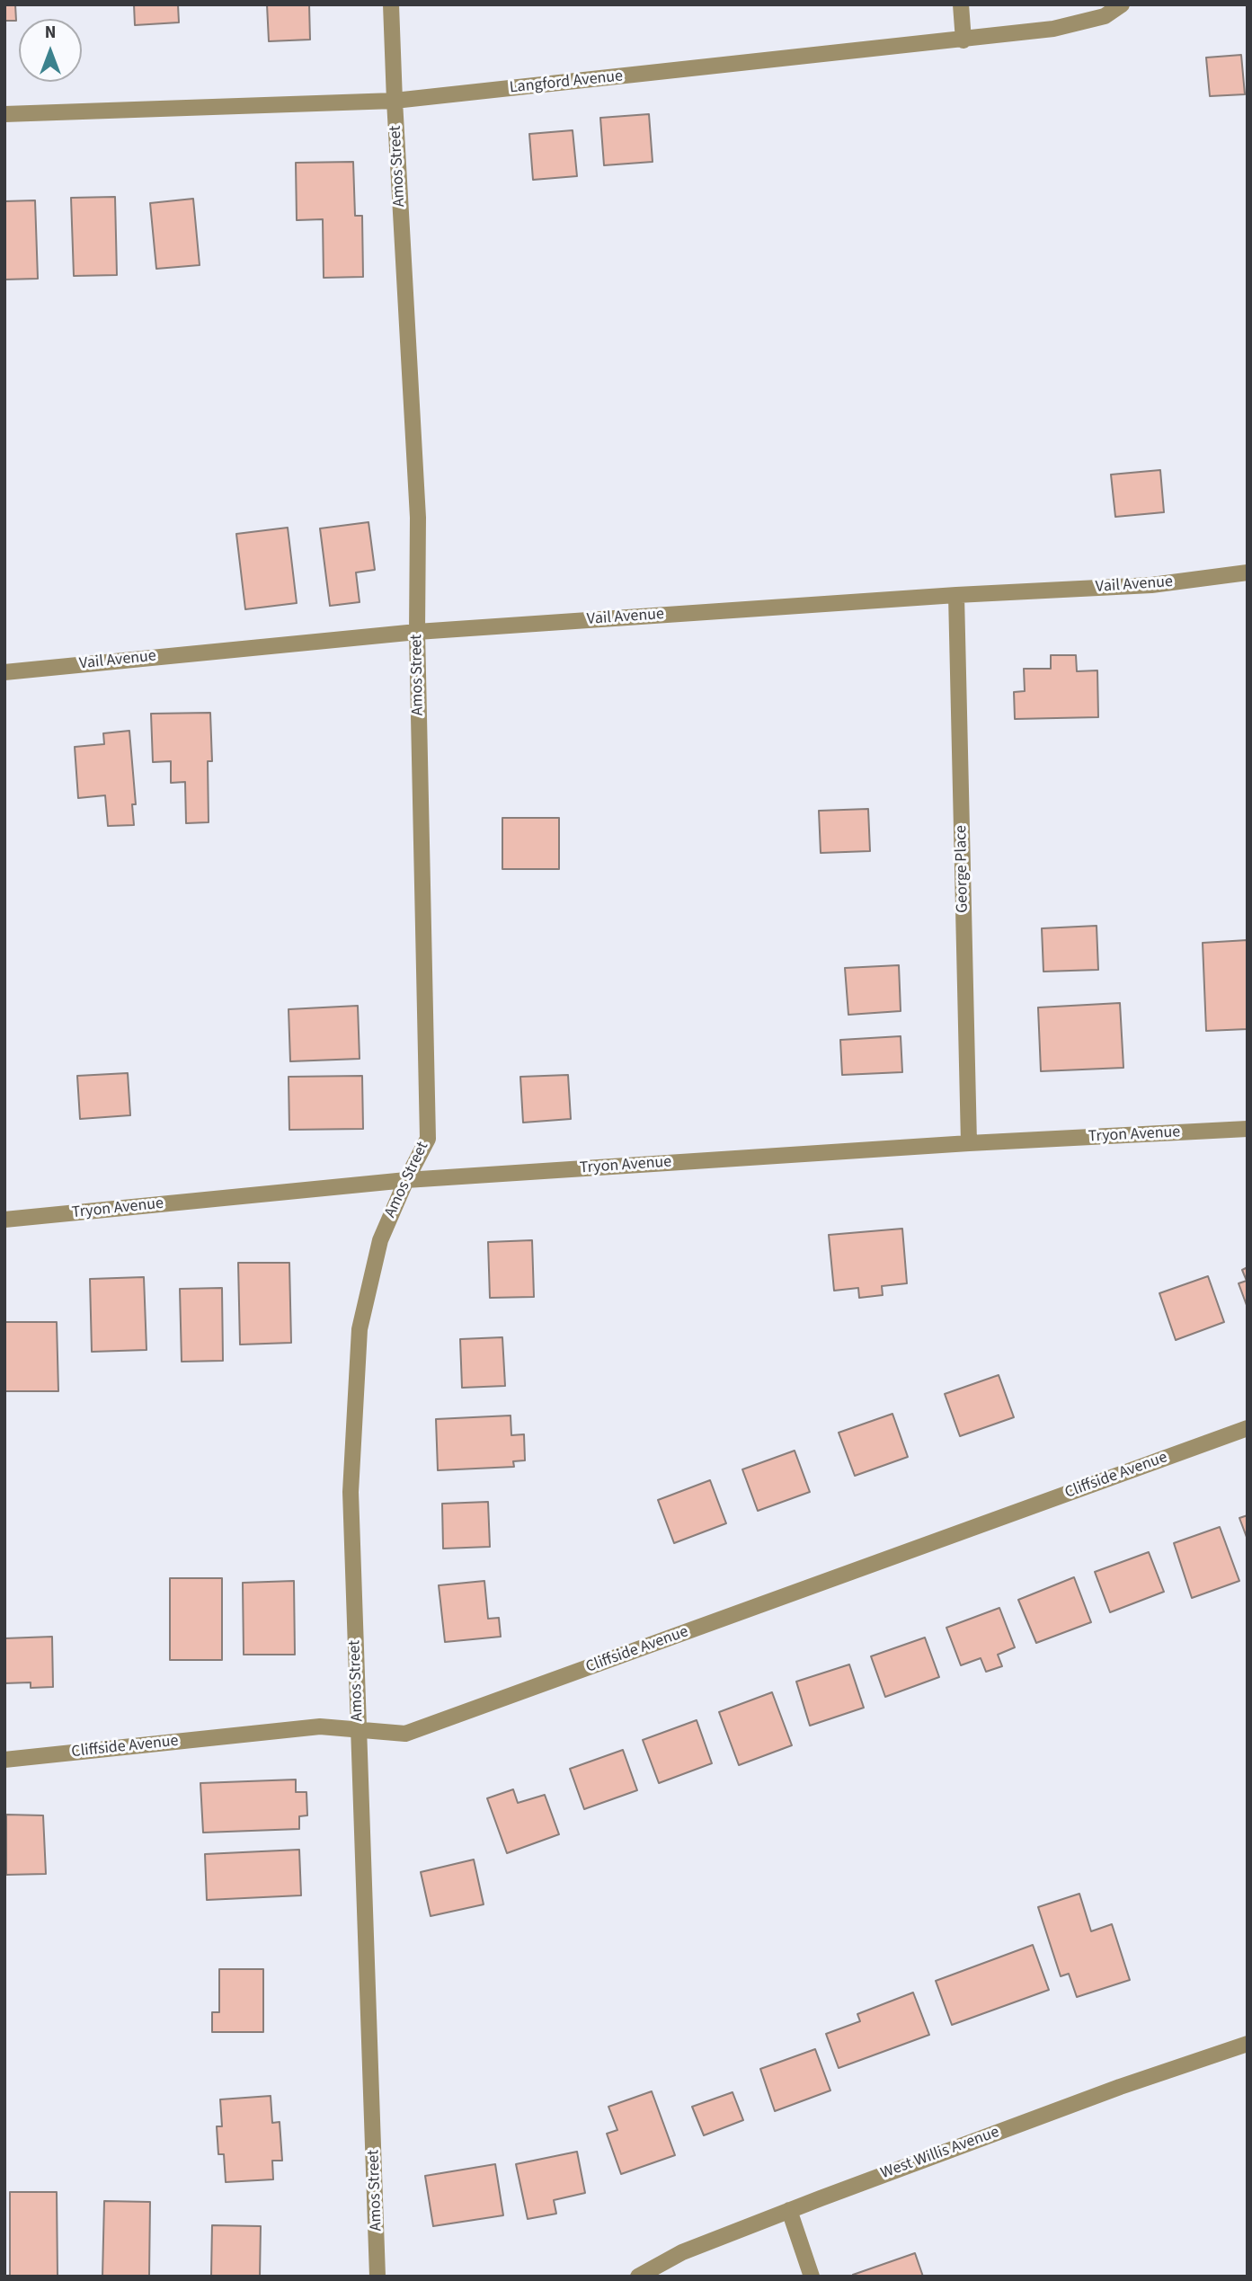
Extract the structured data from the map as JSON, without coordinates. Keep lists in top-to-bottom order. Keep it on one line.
{"streets":{"street":["Langford Avenue","Amos Street","Vail Avenue","George Place","Tryon Avenue","Cliffside Avenue","West Willis Avenue"]},"crossings":[["Langford Avenue","Amos Street"],["Amos Street","Vail Avenue"],["Amos Street","Tryon Avenue"],["Amos Street","Cliffside Avenue"],["Vail Avenue","George Place"],["George Place","Tryon Avenue"]],"north":"top"}
